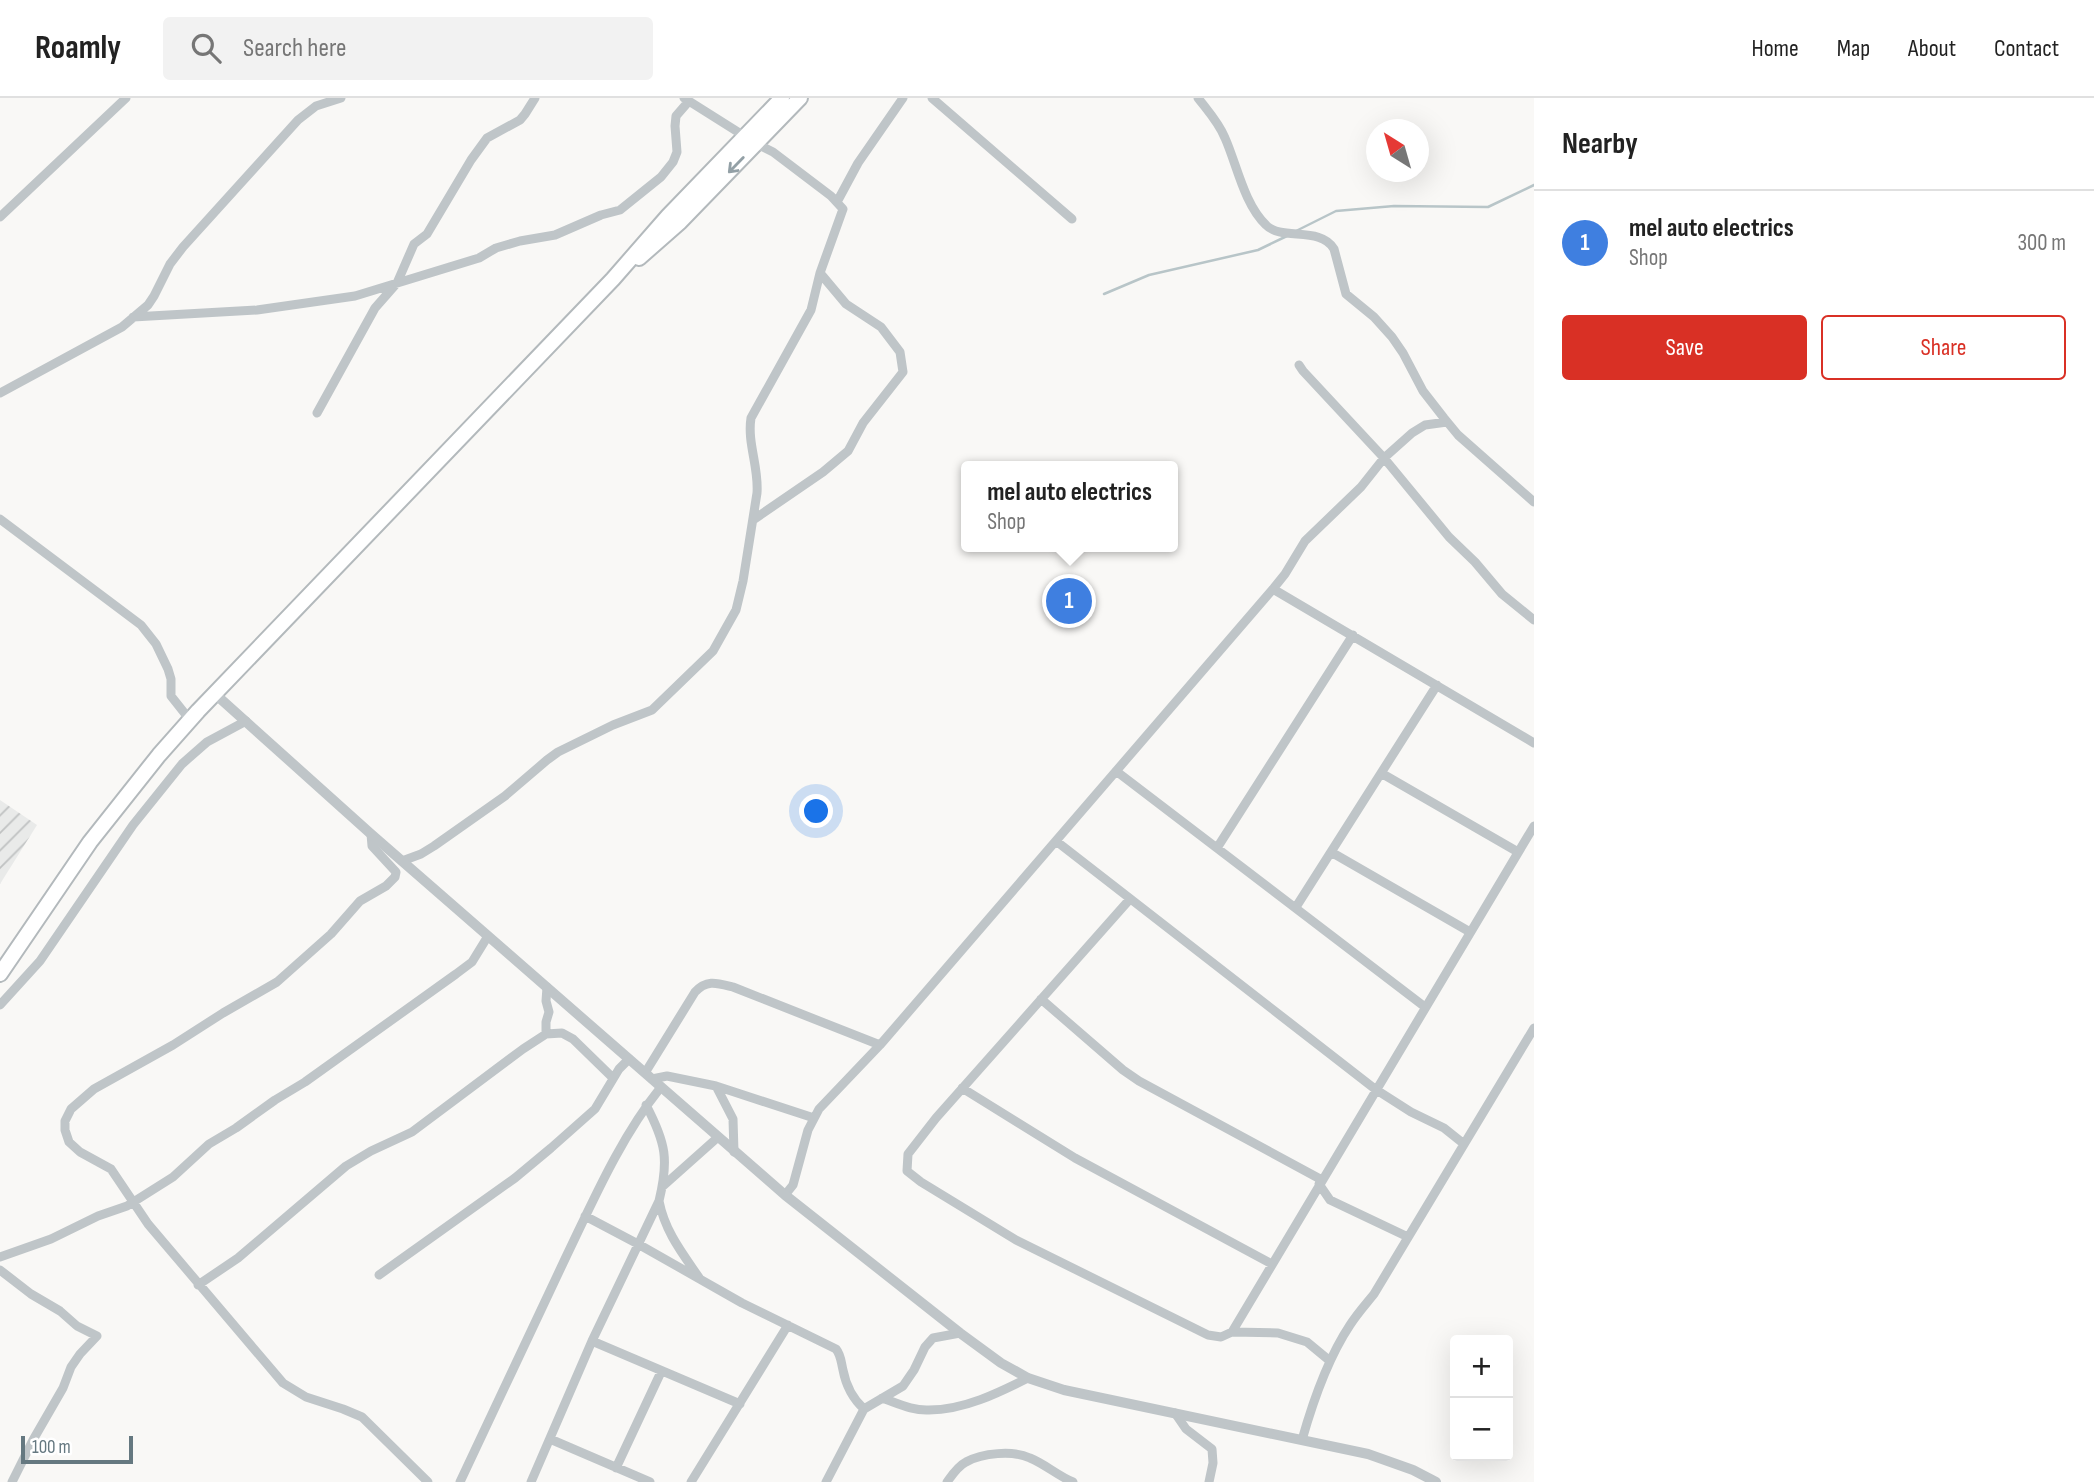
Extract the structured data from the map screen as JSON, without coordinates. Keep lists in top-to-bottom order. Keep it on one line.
{"scale_bar":"100 m","north":"top left","page":{"header":"Roamly","search":"Search here","nav":["Home","Map","About","Contact"],"heading":"Nearby","list":[{"mark":"1","name":"mel auto electrics","note":"Shop","value":"300 m"}],"buttons":["Save","Share"],"popup":["mel auto electrics","Shop"],"pins":"1","map_buttons":["+","−"],"scale":"100 m"}}
